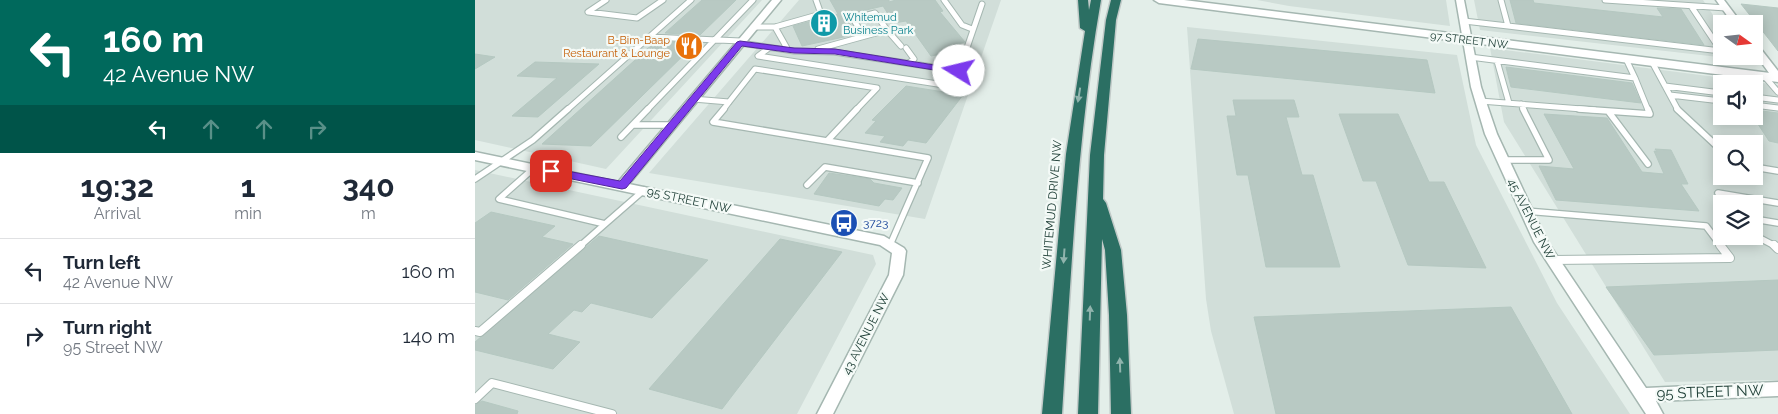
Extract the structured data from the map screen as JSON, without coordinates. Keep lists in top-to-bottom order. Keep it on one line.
{"streets":{"highway":["WHITEMUD DRIVE NW"],"street":["97 STREET NW","95 STREET NW","45 AVENUE NW","43 AVENUE NW"]},"crossings":[["97 STREET NW","45 AVENUE NW"],["95 STREET NW","45 AVENUE NW"],["95 STREET NW","43 AVENUE NW"]],"places":{"building":["Whitemud Business Park"],"restaurant":["B-Bim-Baap Restaurant & Lounge"],"bus stop":["3723"]},"north":"right","page":{"turn":["160 m","42 Avenue NW"],"eta":["19:32","Arrival","1","min","340","m"],"list":[{"name":"Turn left","note":"42 Avenue NW","value":"160 m"},{"name":"Turn right","note":"95 Street NW","value":"140 m"}]}}
